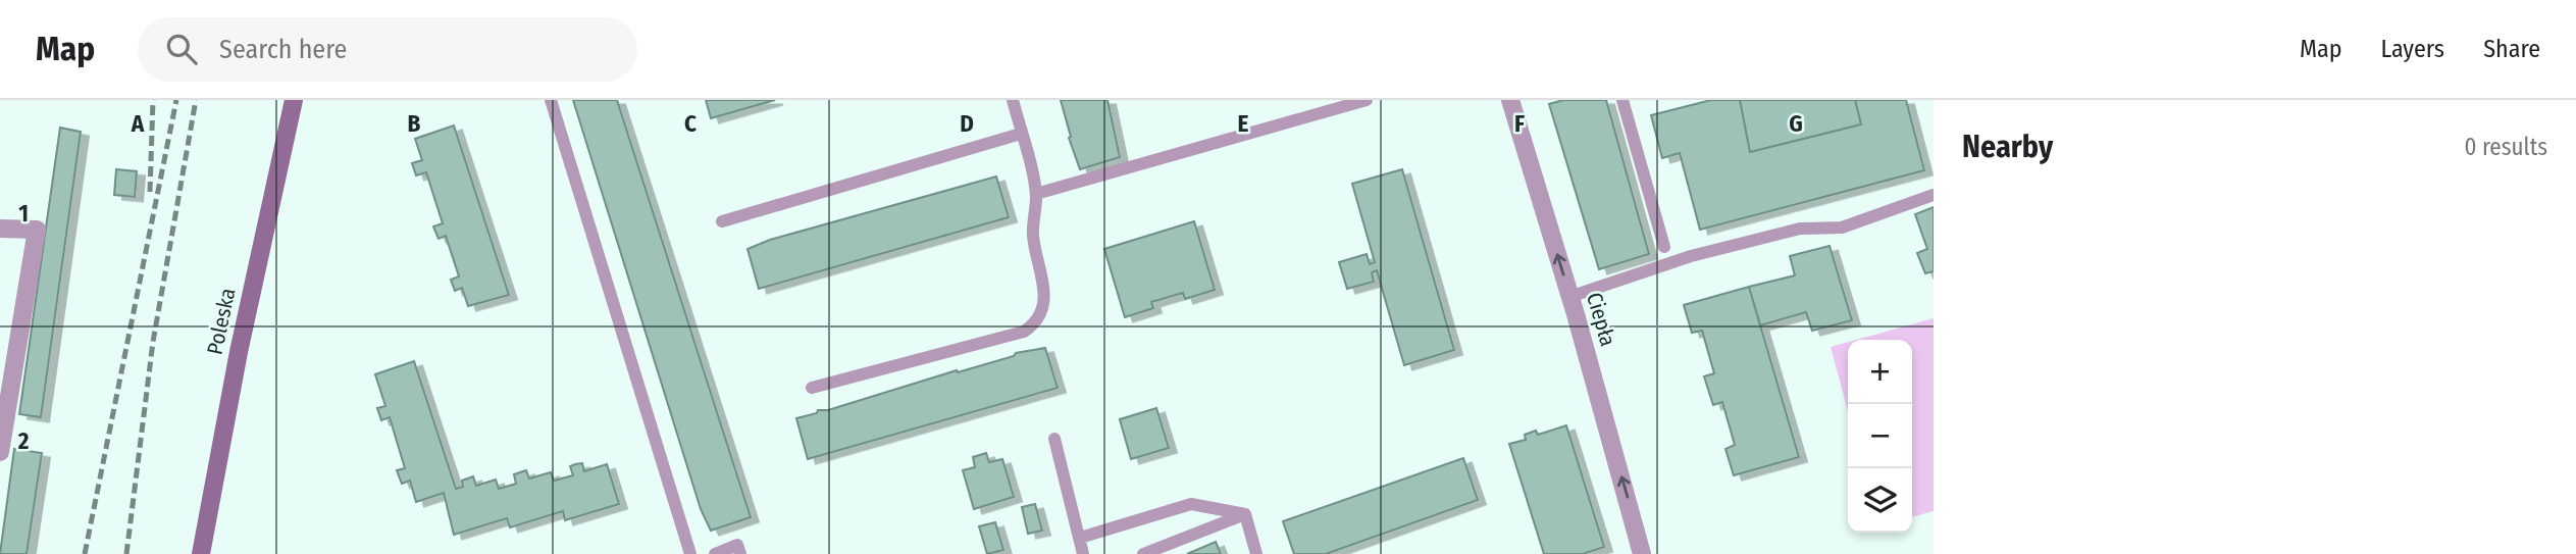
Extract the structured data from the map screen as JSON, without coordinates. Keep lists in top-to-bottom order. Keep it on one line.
{"streets":{"main road":["Poleska"],"street":["Ciepła"]},"one_way":["Ciepła"],"page":{"header":"Map","search":"Search here","nav":["Map","Layers","Share"],"heading":["Nearby","0 results"],"map_buttons":["+","−"]},"grid":{"columns":["A","B","C","D","E","F","G"],"rows":["1","2"]}}
